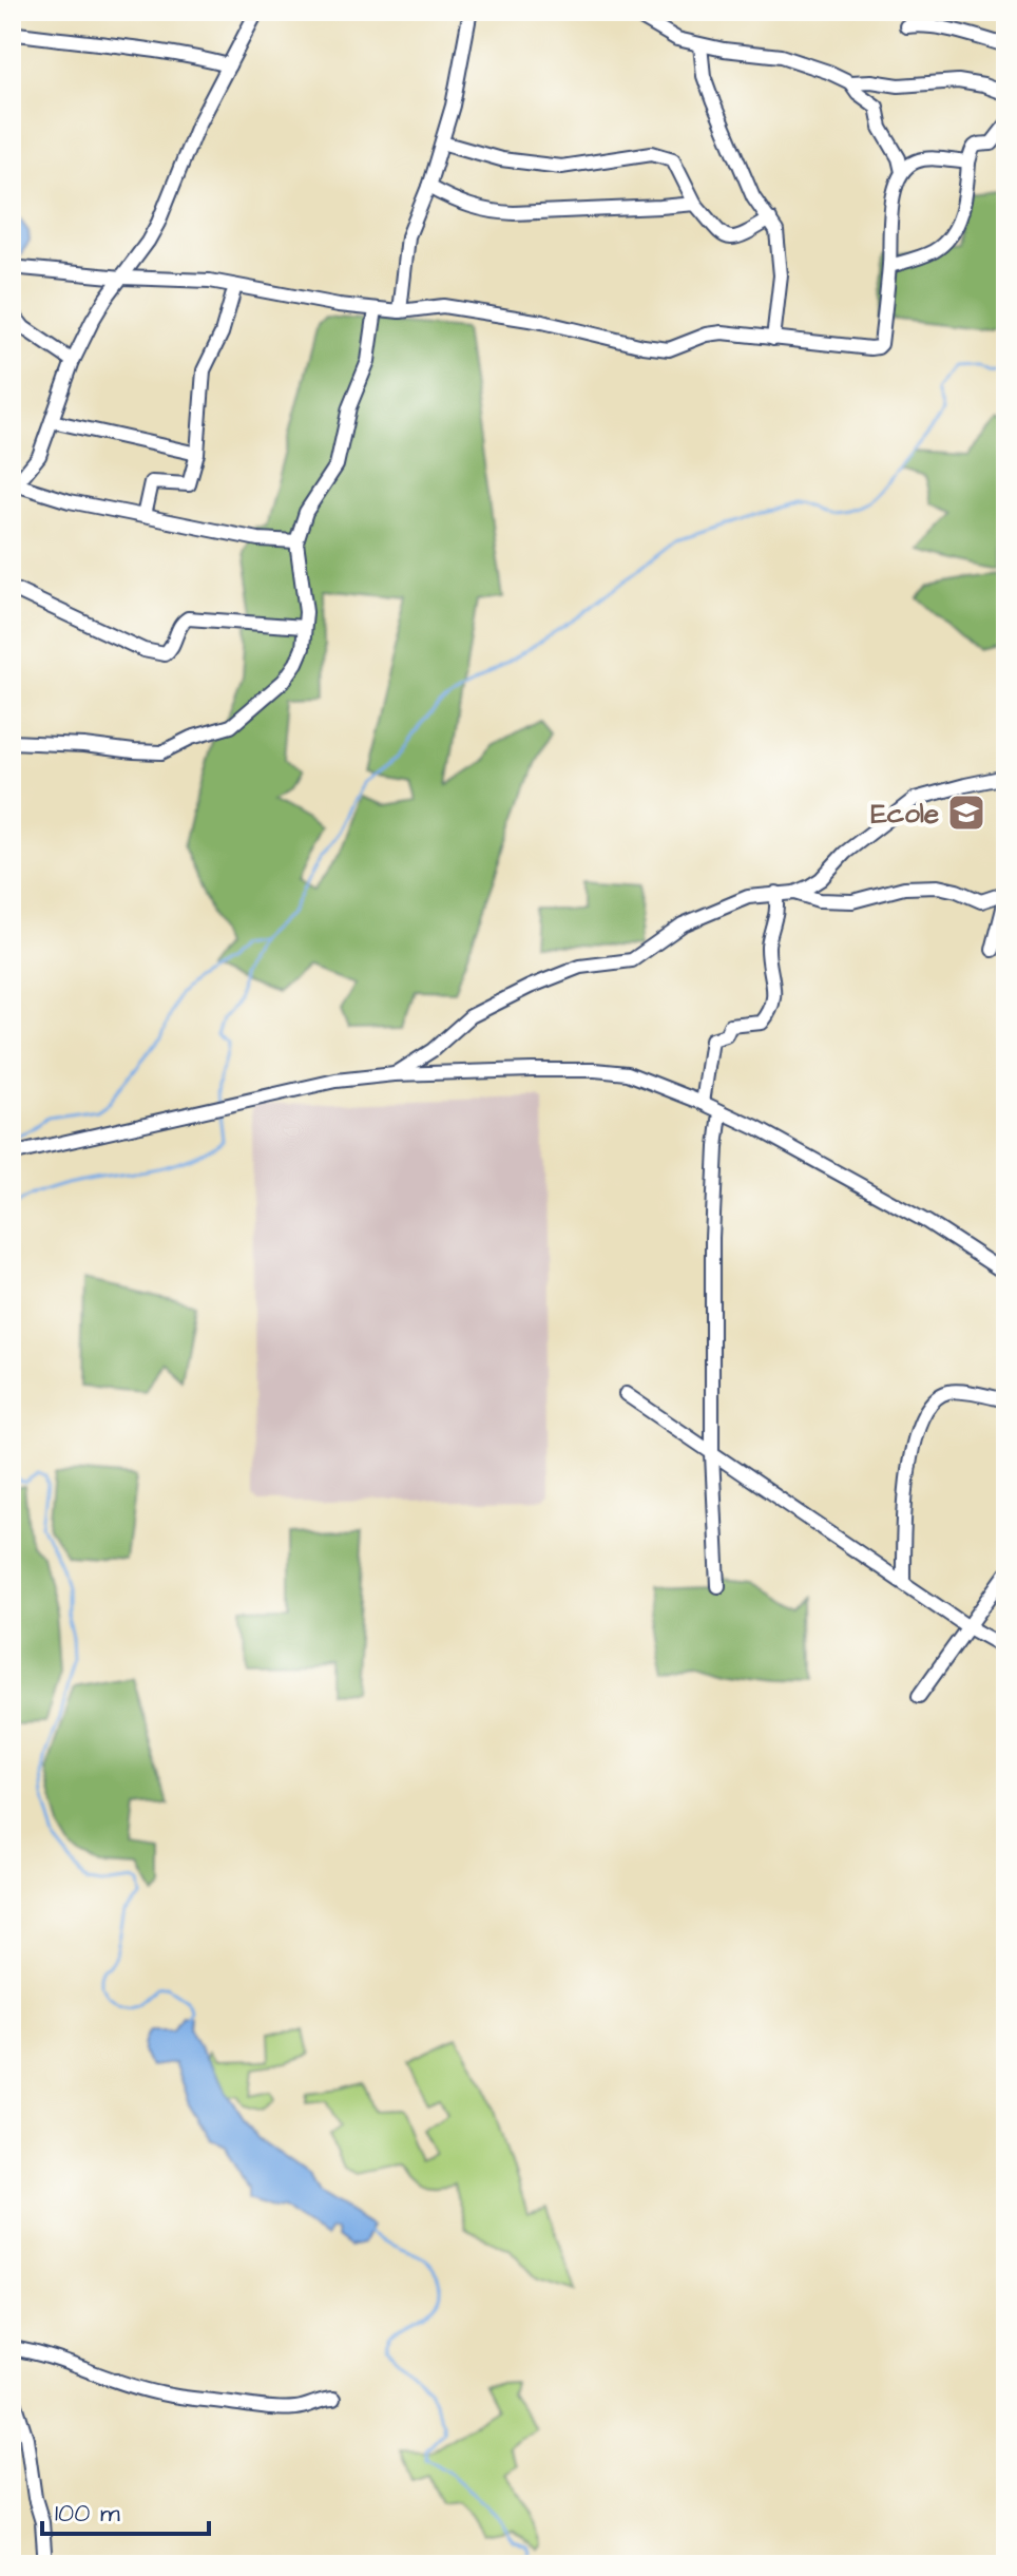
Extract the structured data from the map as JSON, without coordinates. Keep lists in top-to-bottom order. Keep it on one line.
{"places":{"school or university":["Ecole"]},"scale_bar":"100 m"}
